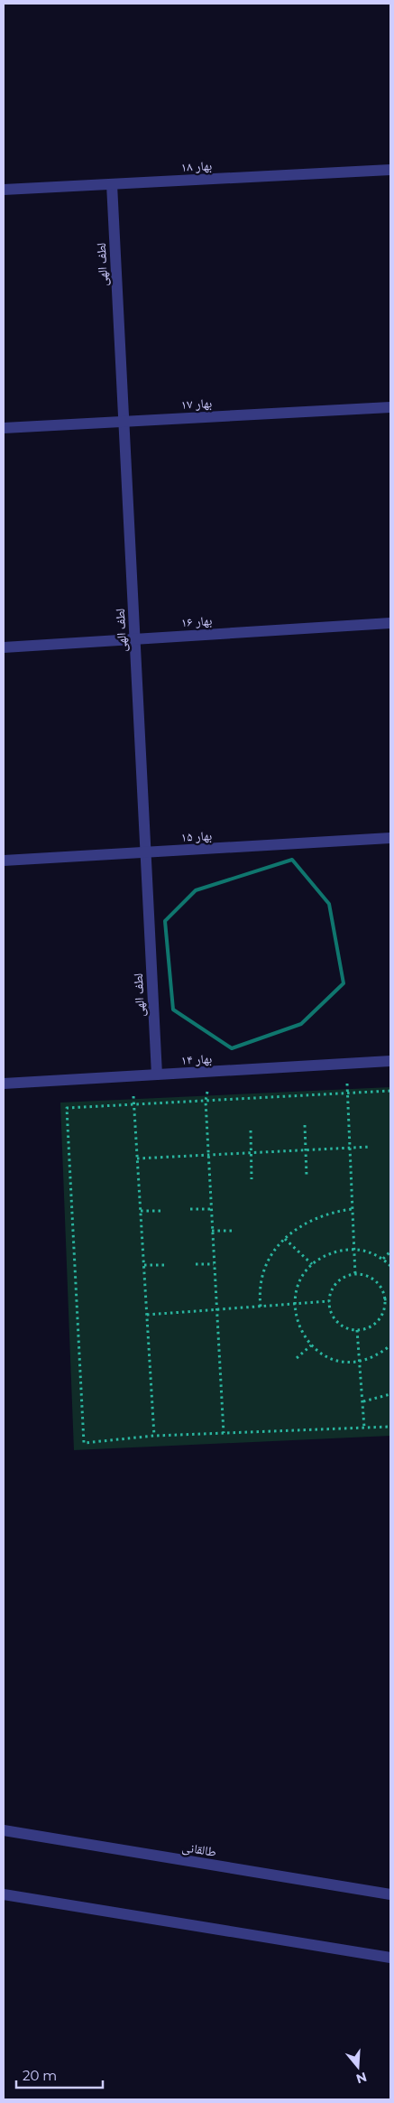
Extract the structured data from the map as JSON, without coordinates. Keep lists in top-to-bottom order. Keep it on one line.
{"streets":{"street":["بهار ۱۸","لطف الهی","بهار ۱۷","بهار ۱۶","بهار ۱۵","بهار ۱۴","طالقانی"]},"crossings":[["بهار ۱۸","لطف الهی"],["لطف الهی","بهار ۱۷"],["لطف الهی","بهار ۱۶"],["لطف الهی","بهار ۱۵"],["لطف الهی","بهار ۱۴"]],"scale_bar":"20 m","north":"bottom"}
